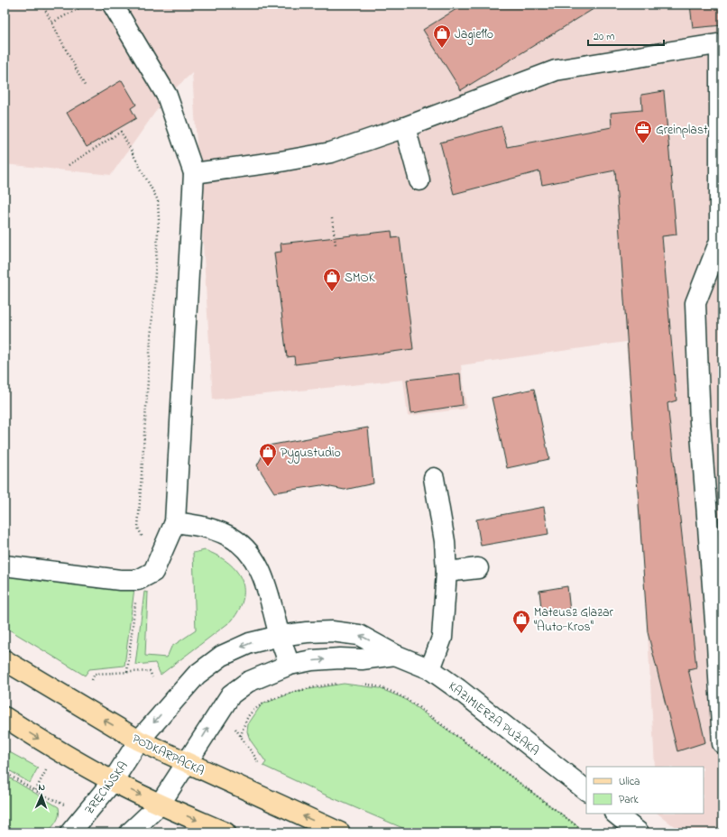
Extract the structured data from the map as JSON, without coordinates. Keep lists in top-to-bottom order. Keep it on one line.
{"streets":{"main road":["PODKARPACKA"],"street":["KAZIMIERZA PUŻAKA","ZRĘCIŃSKA"]},"crossings":[["KAZIMIERZA PUŻAKA","PODKARPACKA"],["KAZIMIERZA PUŻAKA","ZRĘCIŃSKA"],["PODKARPACKA","ZRĘCIŃSKA"]],"places":{"shop":["Jagiełło","SMOK","Pygustudio","Mateusz Glazar \"Auto-Kros\""],"office":["Greinplast"]},"legend":["Ulica","Park"],"scale_bar":"20 m","north":"top"}
